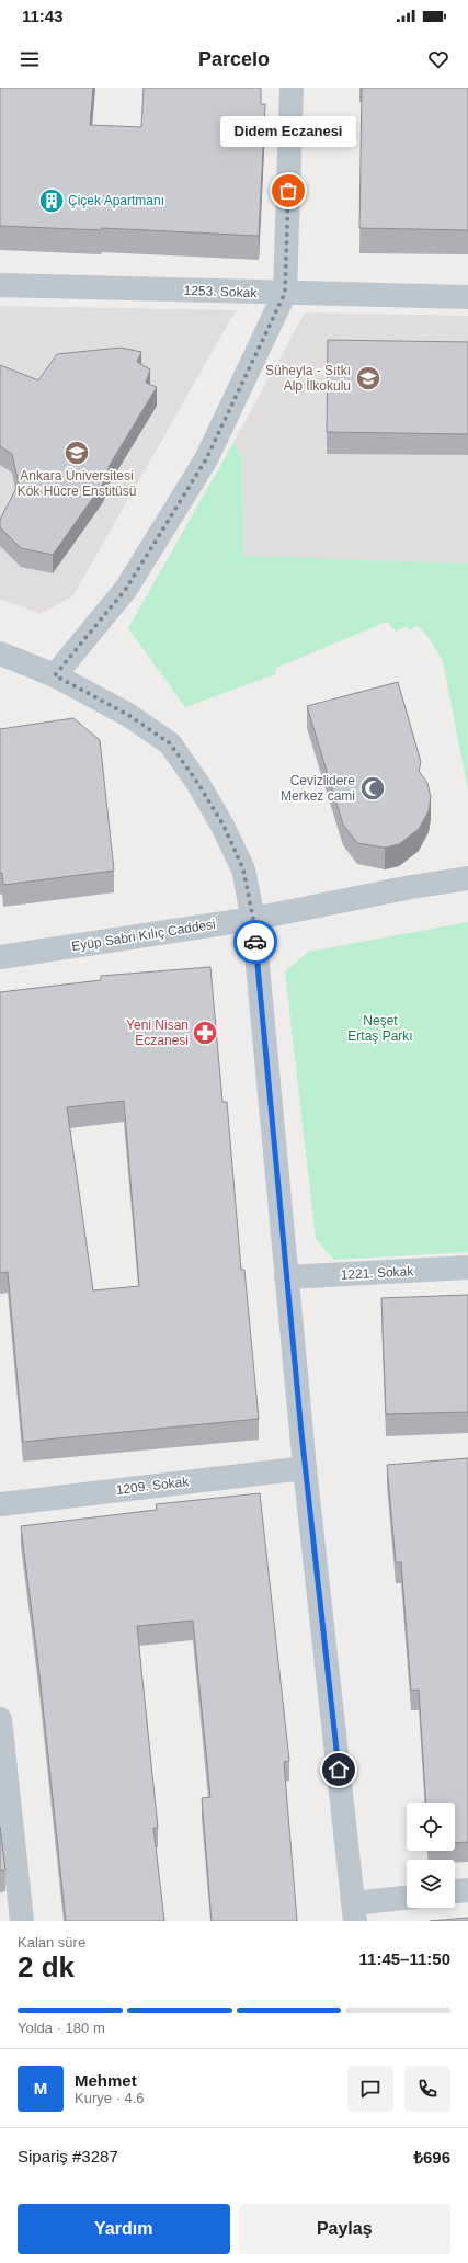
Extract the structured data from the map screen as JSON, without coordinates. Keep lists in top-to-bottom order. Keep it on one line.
{"streets":{"street":["1253. Sokak","Eyüp Sabri Kılıç Caddesi","1221. Sokak","1209. Sokak"]},"parks":["Neşet Ertaş Parkı"],"places":{"other":["Didem Eczanesi"],"building":["Çiçek Apartmanı"],"school or university":["Süheyla - Sıtkı Alp İlkokulu","Ankara Üniversitesi Kök Hücre Enstitüsü"],"mosque":["Cevizlidere Merkez cami"],"pharmacy":["Yeni Nisan Eczanesi"]},"page":{"status":"11:43","header":"Parcelo","bubble":"Didem Eczanesi","heading":["2 dk","Kalan süre","11:45–11:50"],"panel":["Mehmet","Kurye · 4.6","Sipariş #3287","₺696"],"bar":"Yolda · 180 m","round":"M","buttons":["Yardım","Paylaş"]}}
